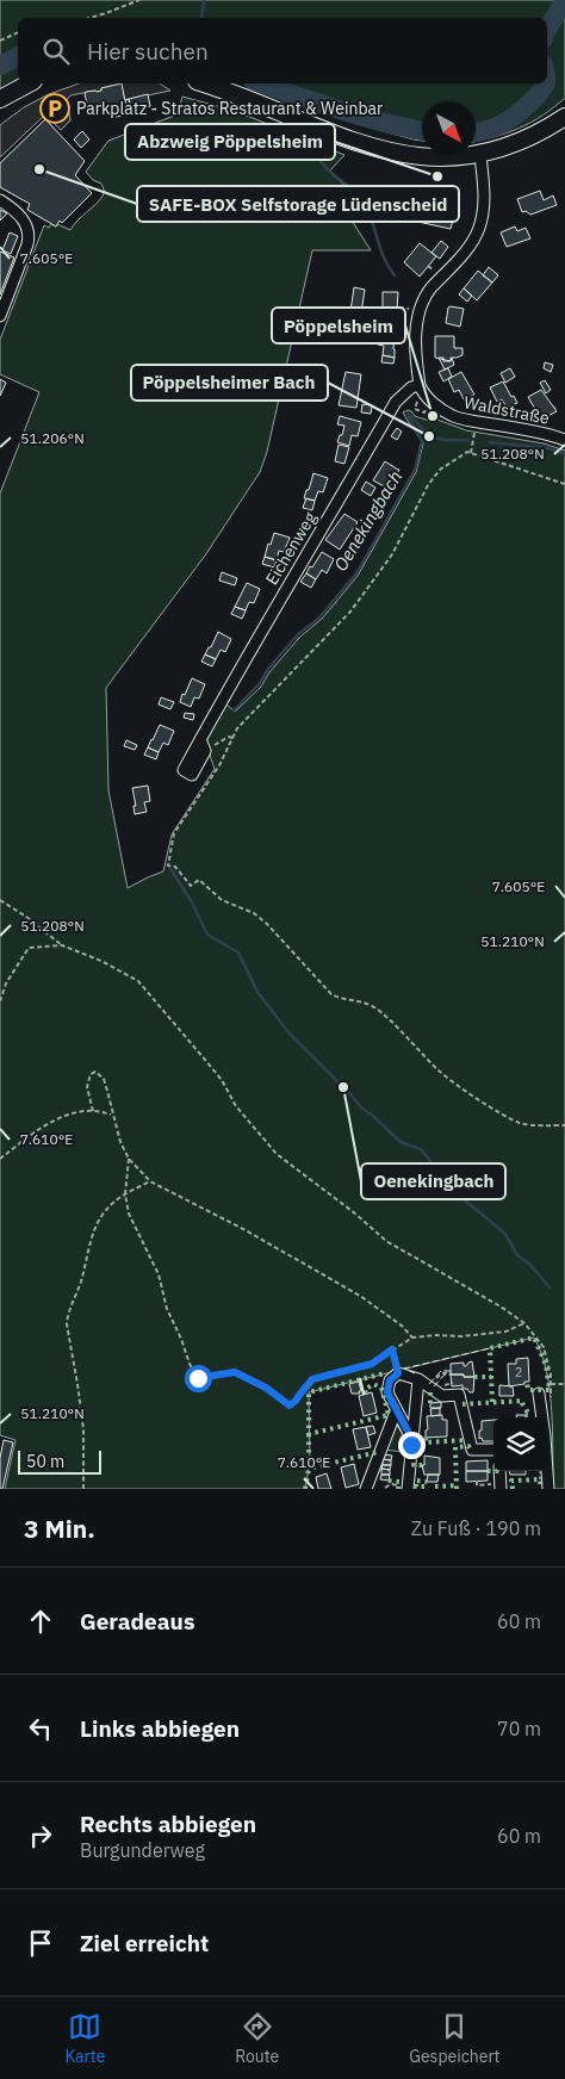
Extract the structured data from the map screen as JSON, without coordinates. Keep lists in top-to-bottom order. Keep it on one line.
{"streets":{"street":["Waldstraße","Eichenweg"]},"crossings":[["Waldstraße","Eichenweg"]],"water":["Oenekingbach"],"places":{"parking":["Parkplatz - Stratos Restaurant & Weinbar"],"other":["SAFE-BOX Selfstorage Lüdenscheid","Abzweig Pöppelsheim","Pöppelsheim","Pöppelsheimer Bach","Oenekingbach"]},"house_numbers":["2"],"scale_bar":"50 m","north":"bottom right","page":{"search":"Hier suchen","scale":"50 m","heading":["3 Min.","Zu Fuß · 190 m"],"list":[["Geradeaus","60 m"],["Links abbiegen","70 m"],["Rechts abbiegen","Burgunderweg","60 m"],"Ziel erreicht"],"nav":["Karte","Route","Gespeichert"]},"coordinates":["7.605°E","51.206°N","51.208°N","51.210°N","7.610°E"]}
